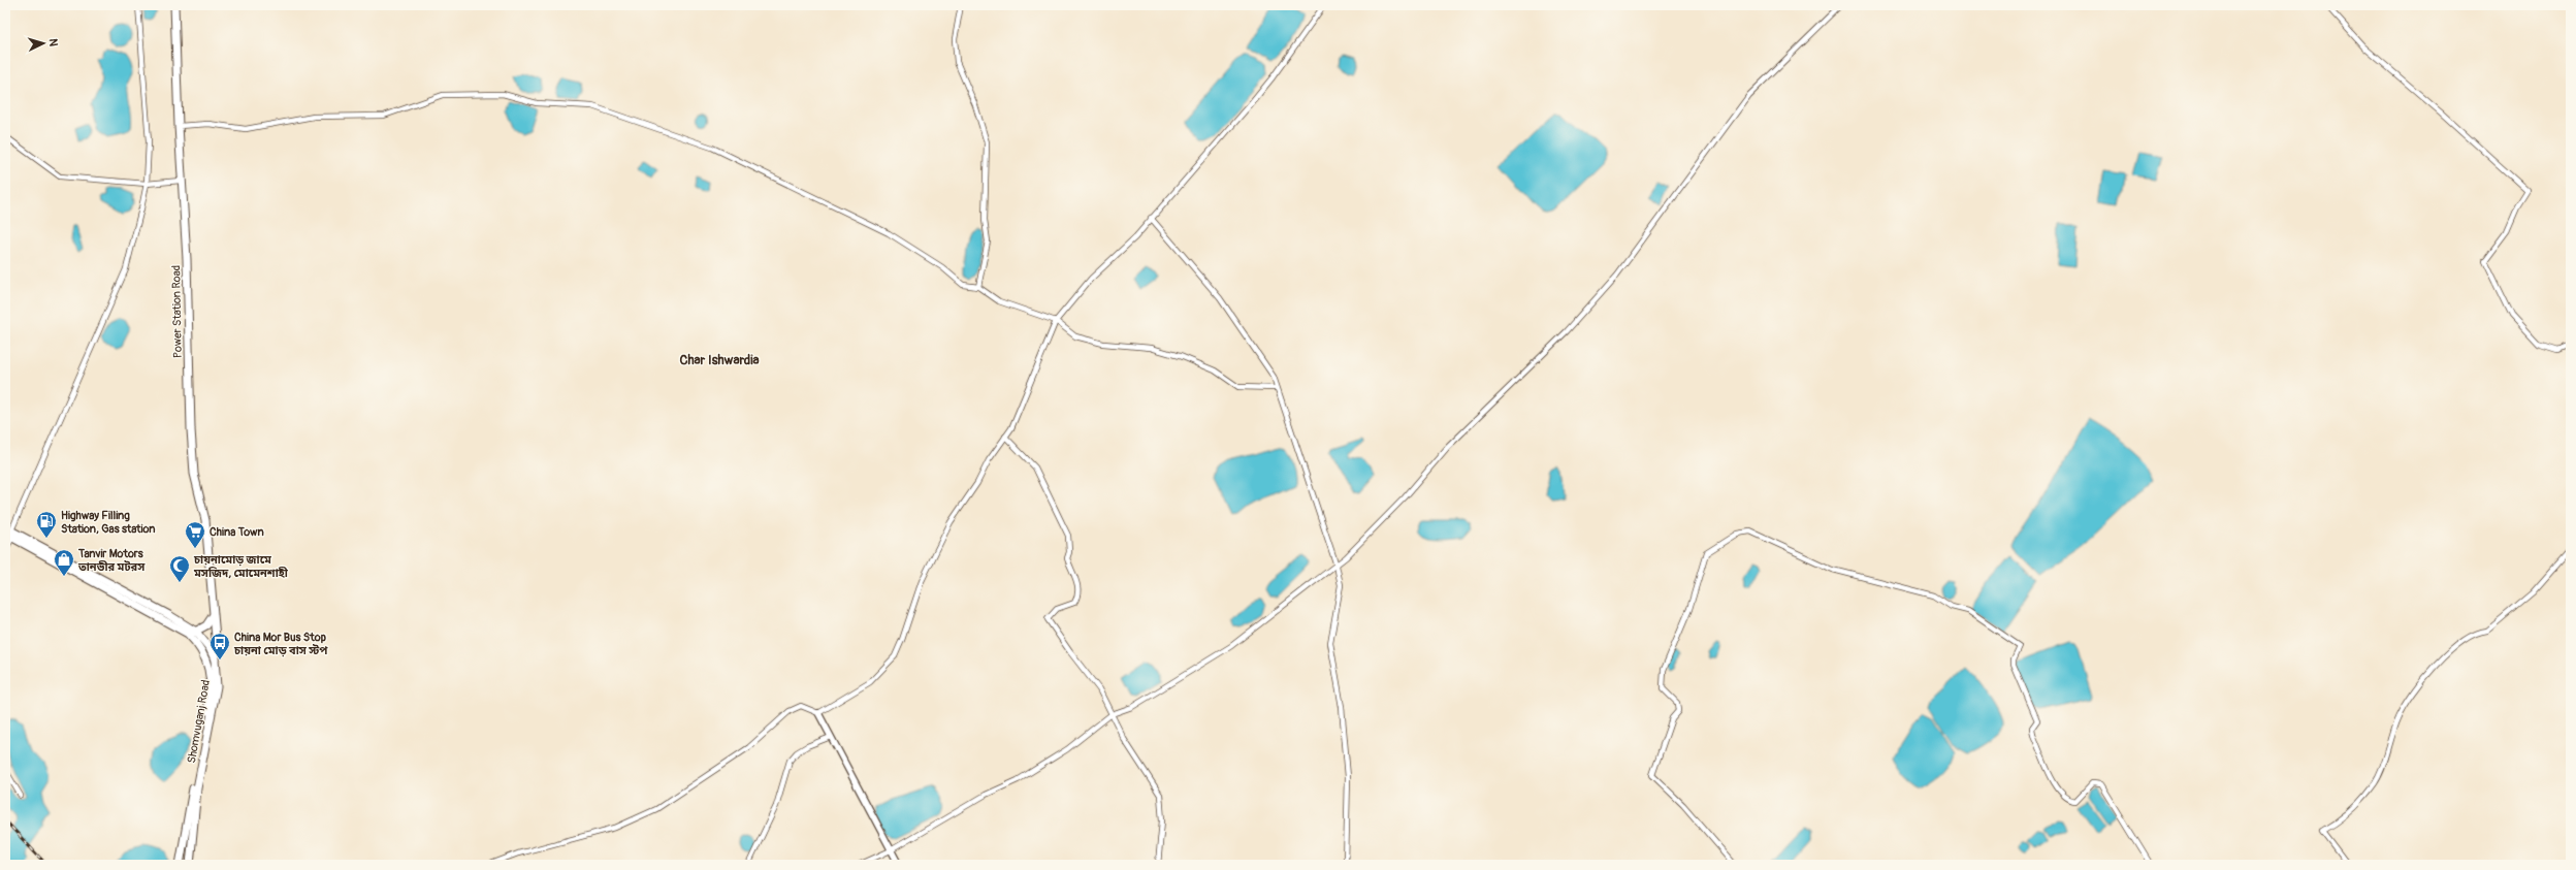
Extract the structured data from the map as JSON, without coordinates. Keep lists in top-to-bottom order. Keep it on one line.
{"streets":{"main road":["Power Station Road","Shomvuganj Road"]},"crossings":[["Power Station Road","Shomvuganj Road"]],"districts":["Char Ishwardia"],"places":{"fuel station":["Highway Filling Station, Gas station"],"supermarket":["China Town"],"shop":["Tanvir Motors তানভীর মটরস"],"mosque":["চায়নামোড় জামে মসজিদ, মোমেনশাহী"],"bus stop":["China Mor Bus Stop চায়না মোড় বাস স্টপ"]},"north":"right"}
